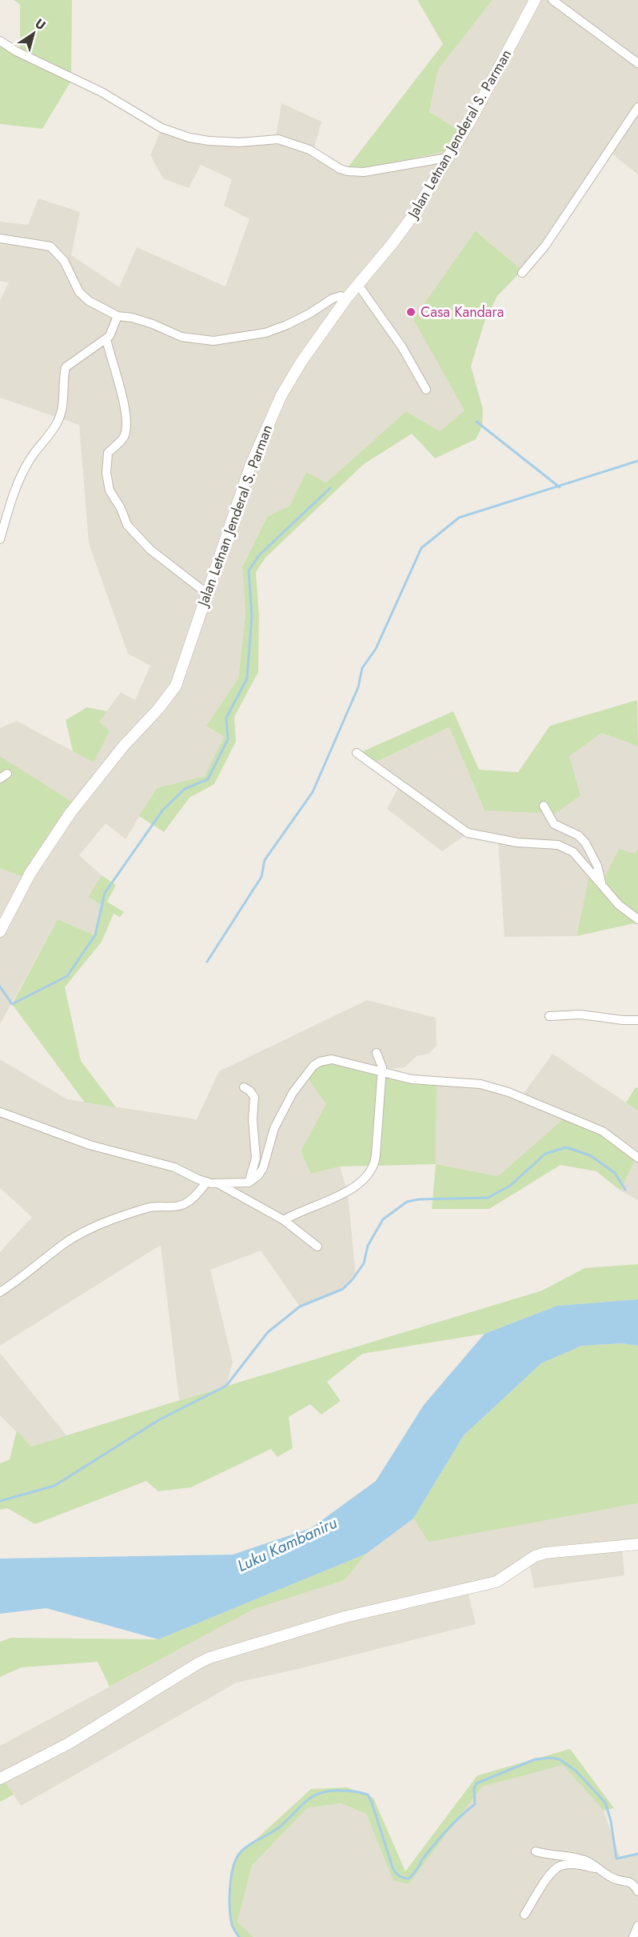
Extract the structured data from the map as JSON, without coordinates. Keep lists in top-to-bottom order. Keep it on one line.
{"streets":{"street":["Jalan Letnan Jenderal S. Parman"]},"water":["Luku Kambaniru"],"places":["Casa Kandara"],"north":"top right"}
